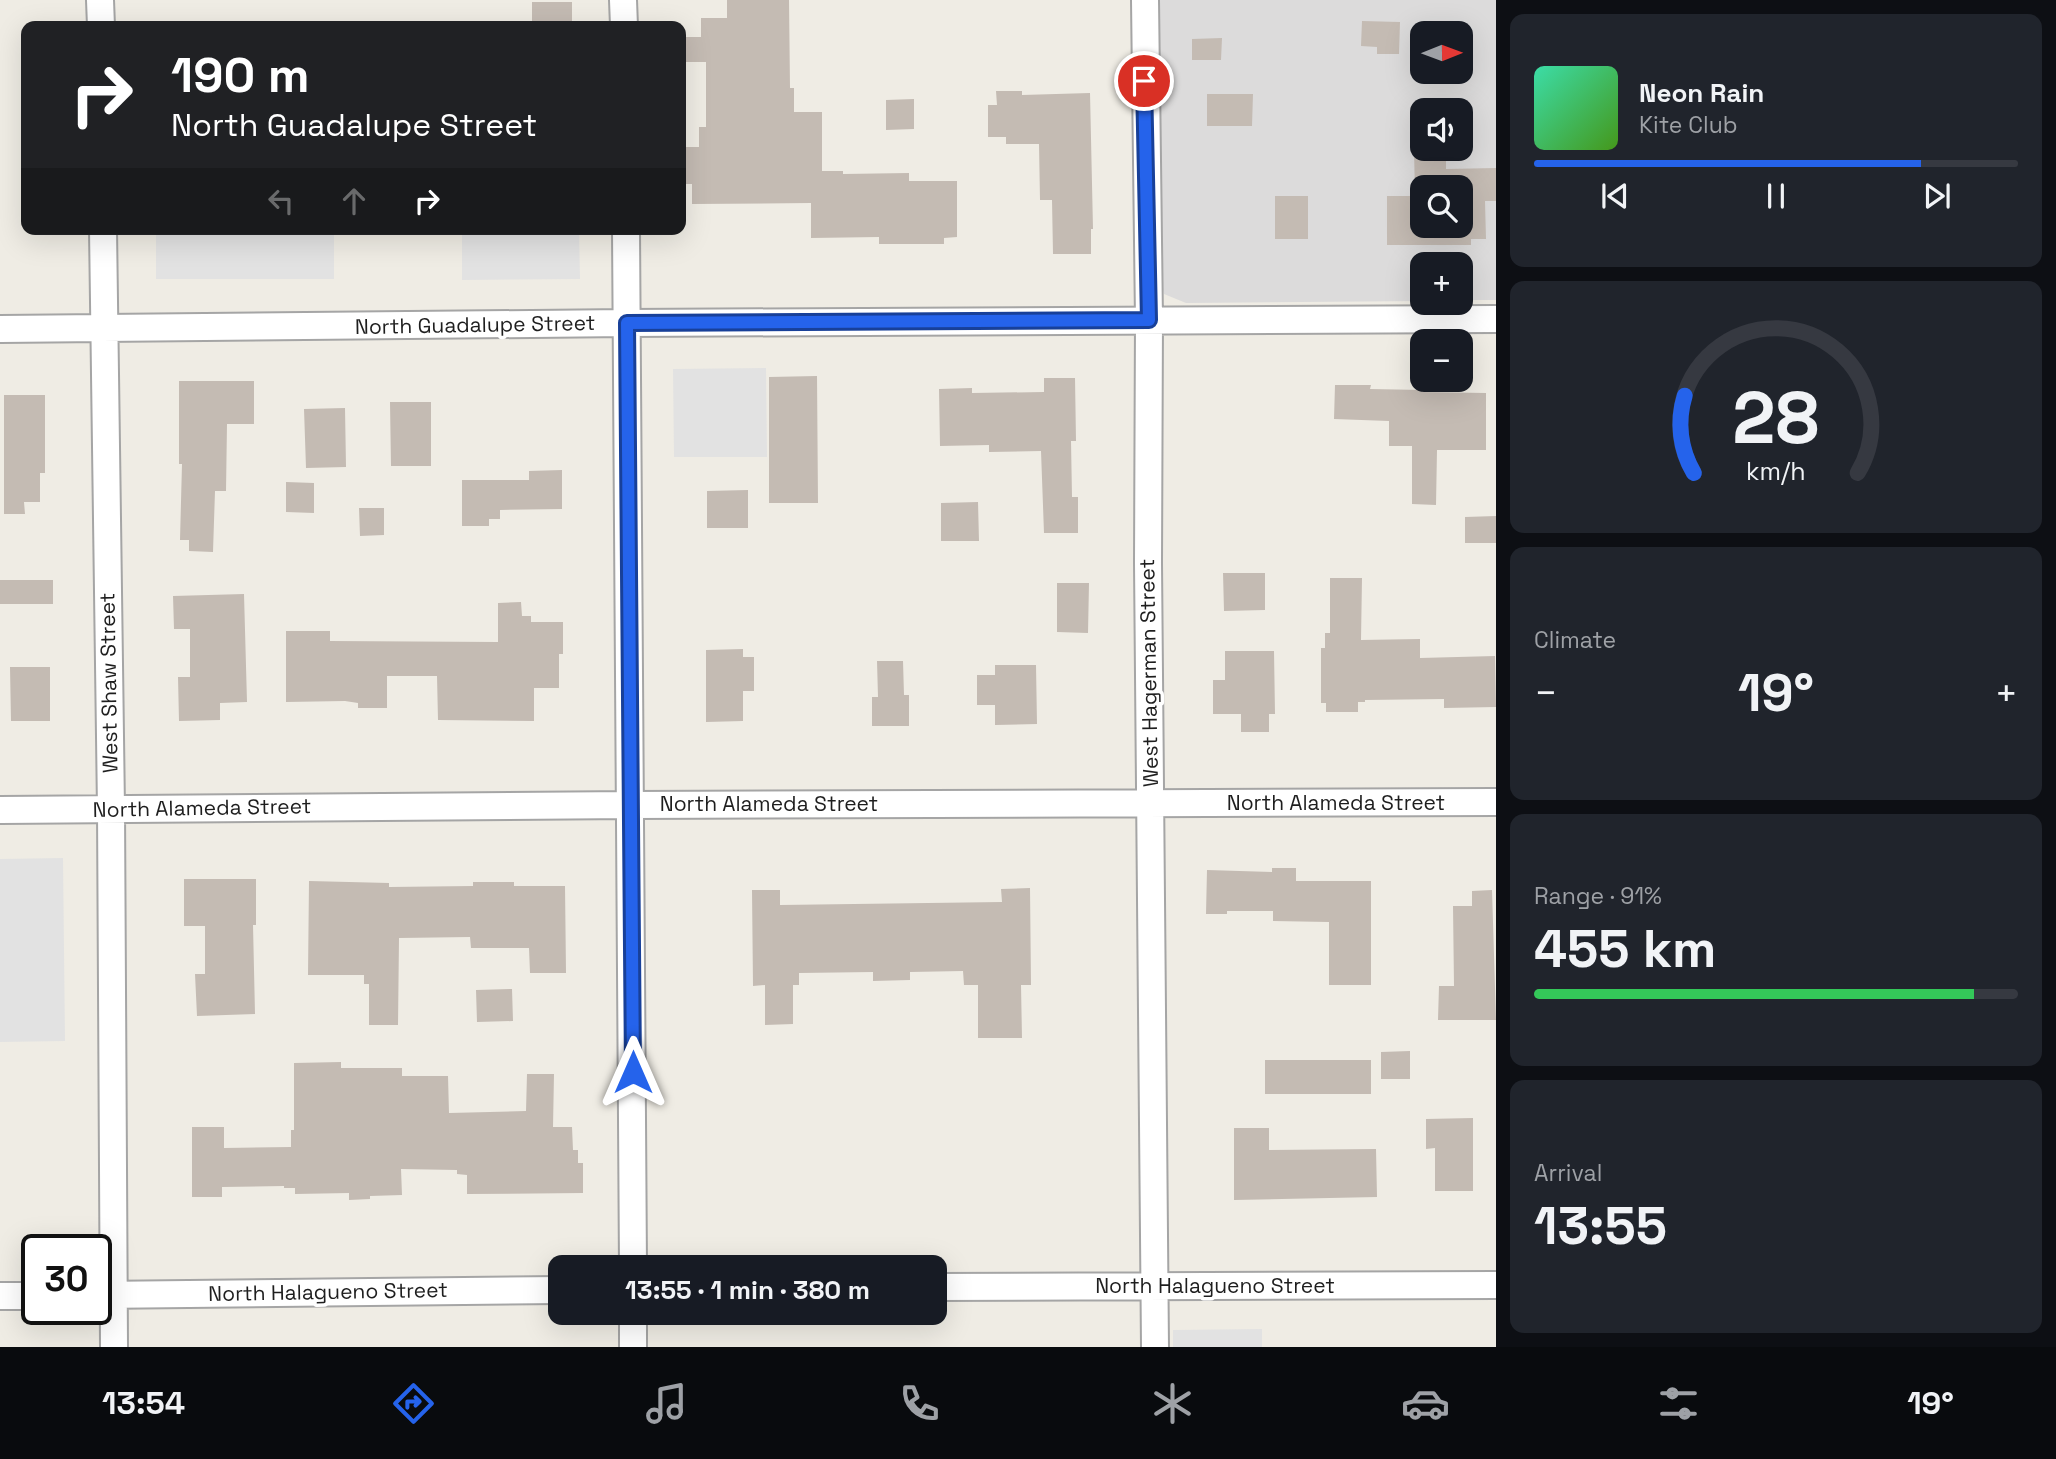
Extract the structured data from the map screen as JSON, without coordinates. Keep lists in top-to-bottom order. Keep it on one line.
{"streets":{"street":["North Guadalupe Street","West Hagerman Street","West Shaw Street","North Alameda Street","North Halagueno Street"]},"crossings":[["North Guadalupe Street","West Hagerman Street"],["North Guadalupe Street","West Shaw Street"],["West Hagerman Street","North Alameda Street"],["West Hagerman Street","North Halagueno Street"],["West Shaw Street","North Alameda Street"]],"north":"right","page":{"map_buttons":["+","−"],"turn":["190 m","North Guadalupe Street"],"song":["Neon Rain","Kite Club"],"tile":["Climate",["Range · 91%","455 km"],["Arrival","13:55"]],"heat":["−","19°","+"],"limit":"30","trip":"13:55 · 1 min · 380 m","tabs":["13:54","19°"],"gauge":["28","km/h"]}}
